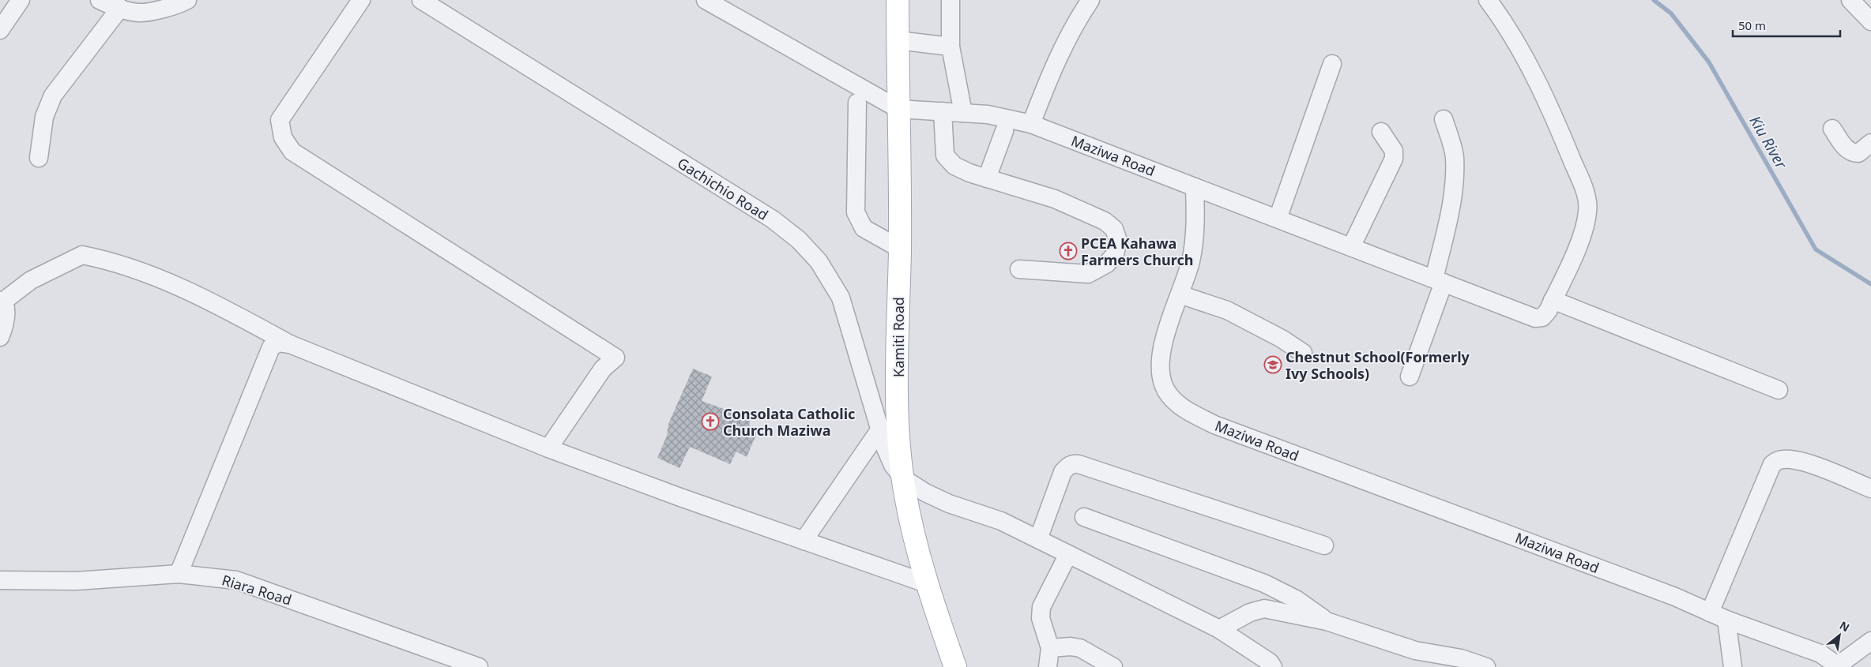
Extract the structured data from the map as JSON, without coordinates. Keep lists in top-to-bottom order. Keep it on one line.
{"streets":{"main road":["Kamiti Road"],"street":["Maziwa Road","Gachichio Road","Riara Road"]},"crossings":[["Maziwa Road","Kamiti Road"],["Gachichio Road","Kamiti Road"]],"water":["Kiu River"],"places":{"church":["PCEA Kahawa Farmers Church","Consolata Catholic Church Maziwa"],"school or university":["Chestnut School(Formerly Ivy Schools)"]},"scale_bar":"50 m","north":"top right"}
